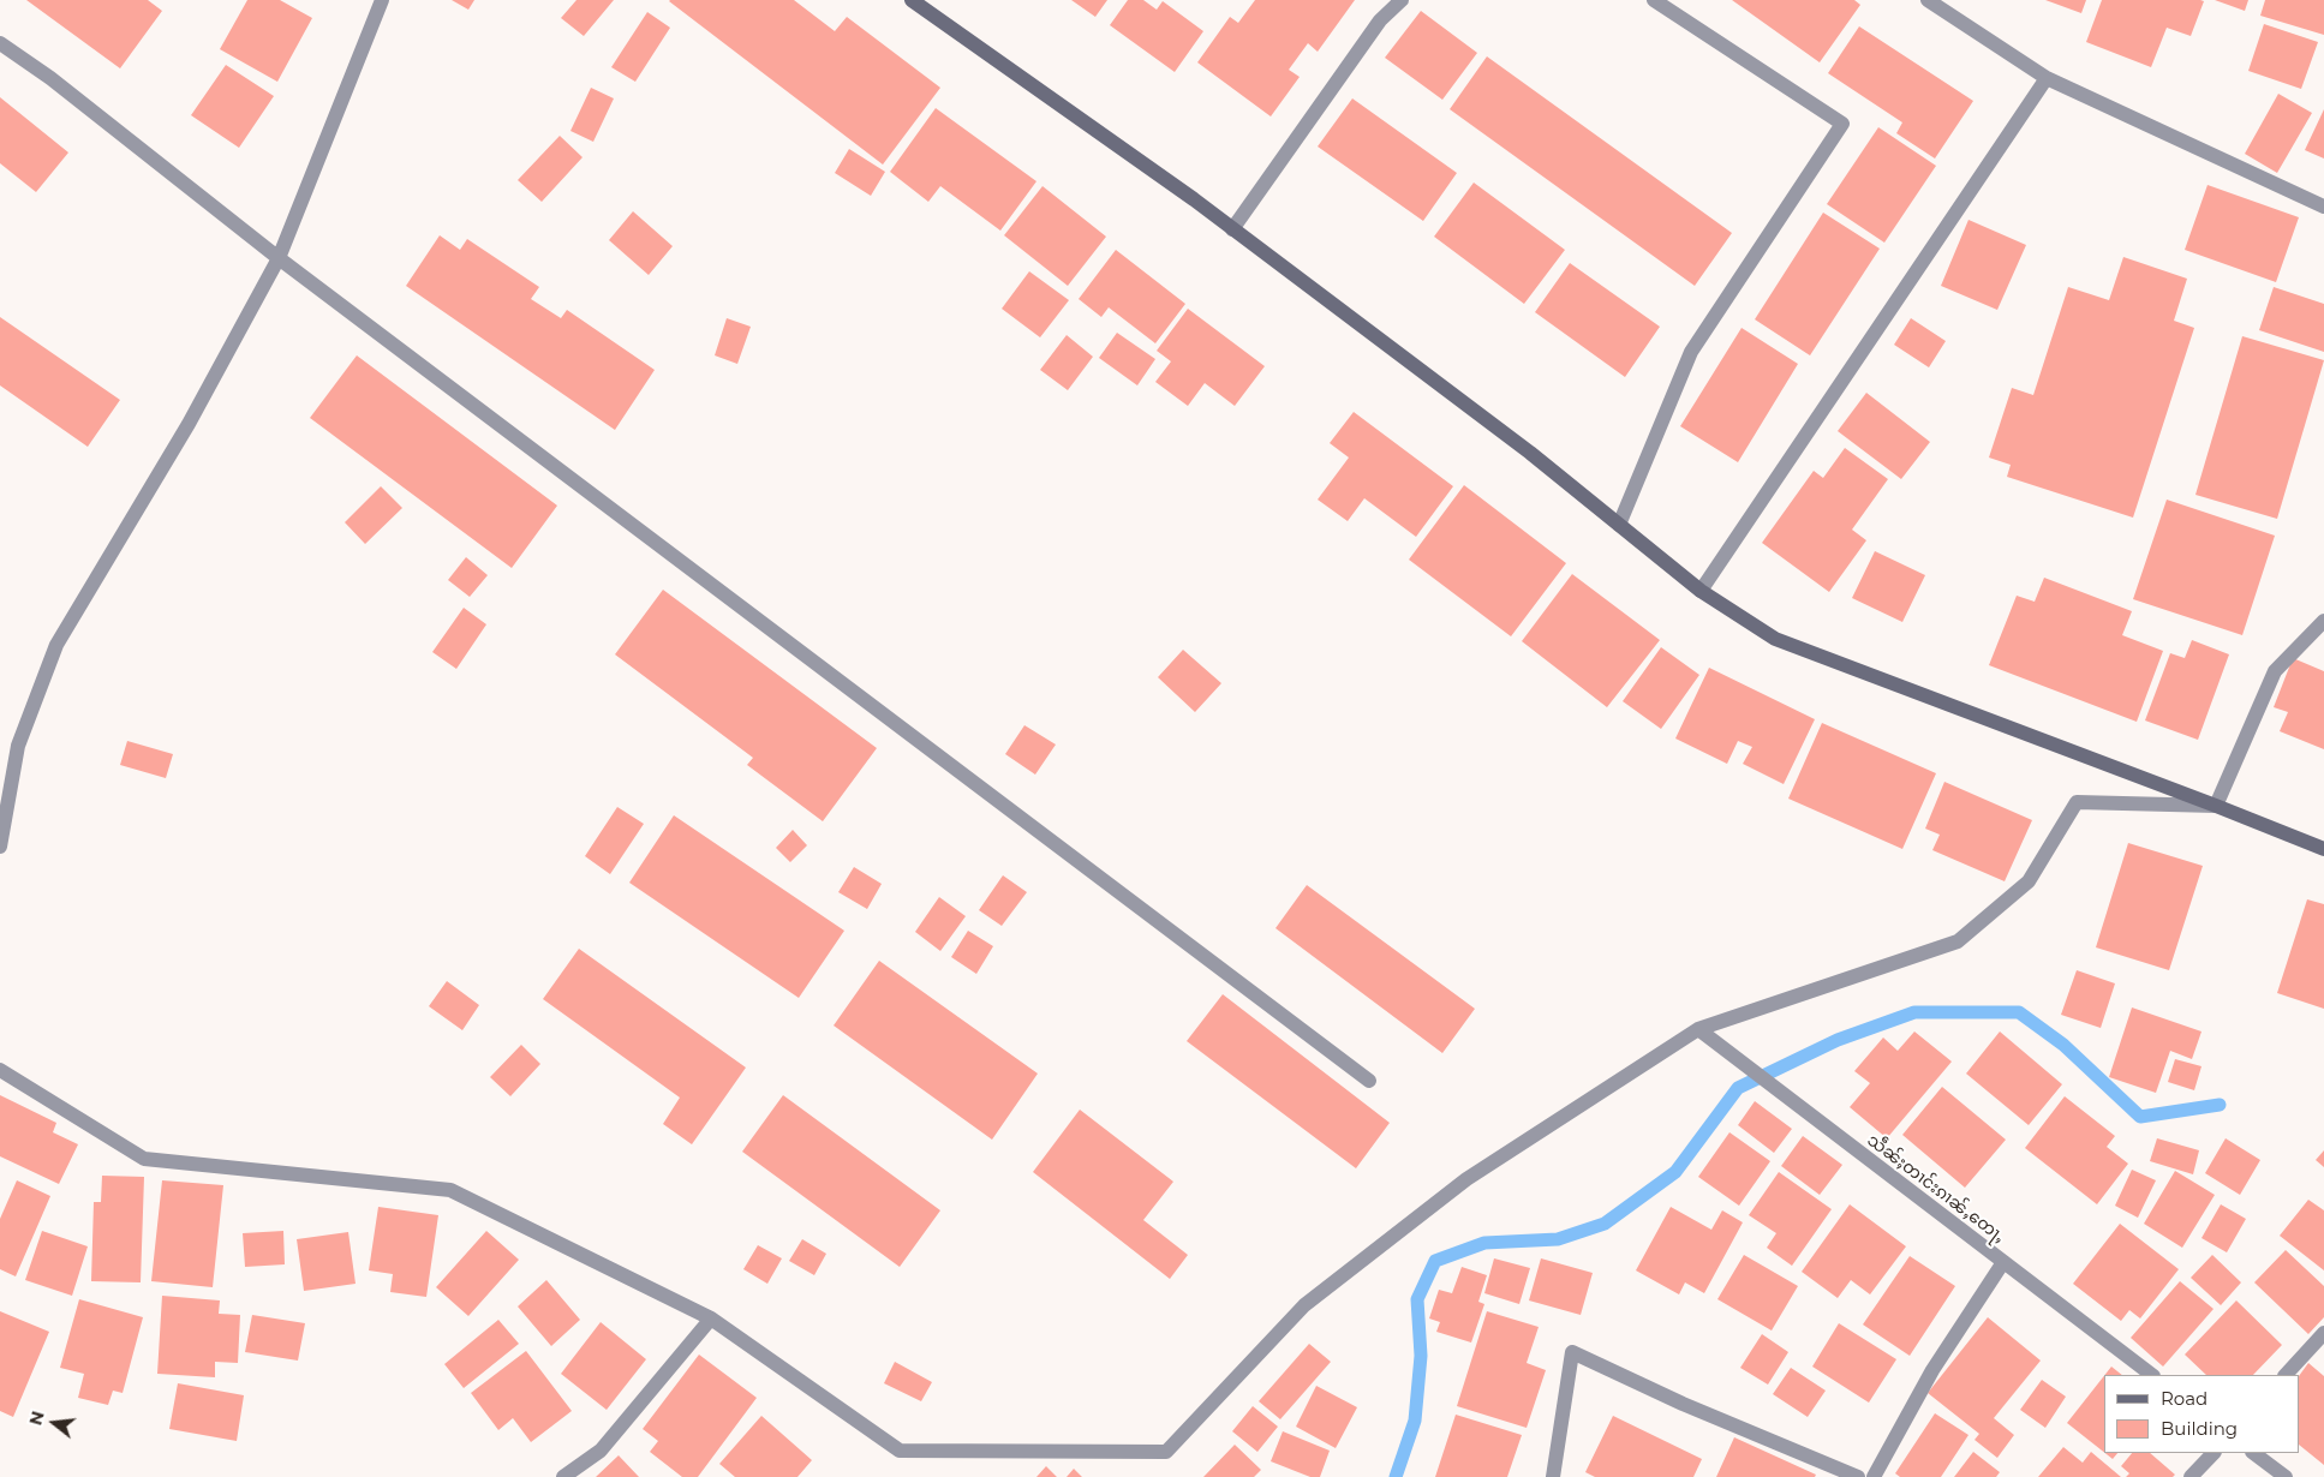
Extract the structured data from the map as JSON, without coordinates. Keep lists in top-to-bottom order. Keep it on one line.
{"streets":{"street":["သဵၼ်ႈတၢင်းၵၢၼ်ႇတေႃႇ"]},"legend":["Road","Building"],"north":"left"}
